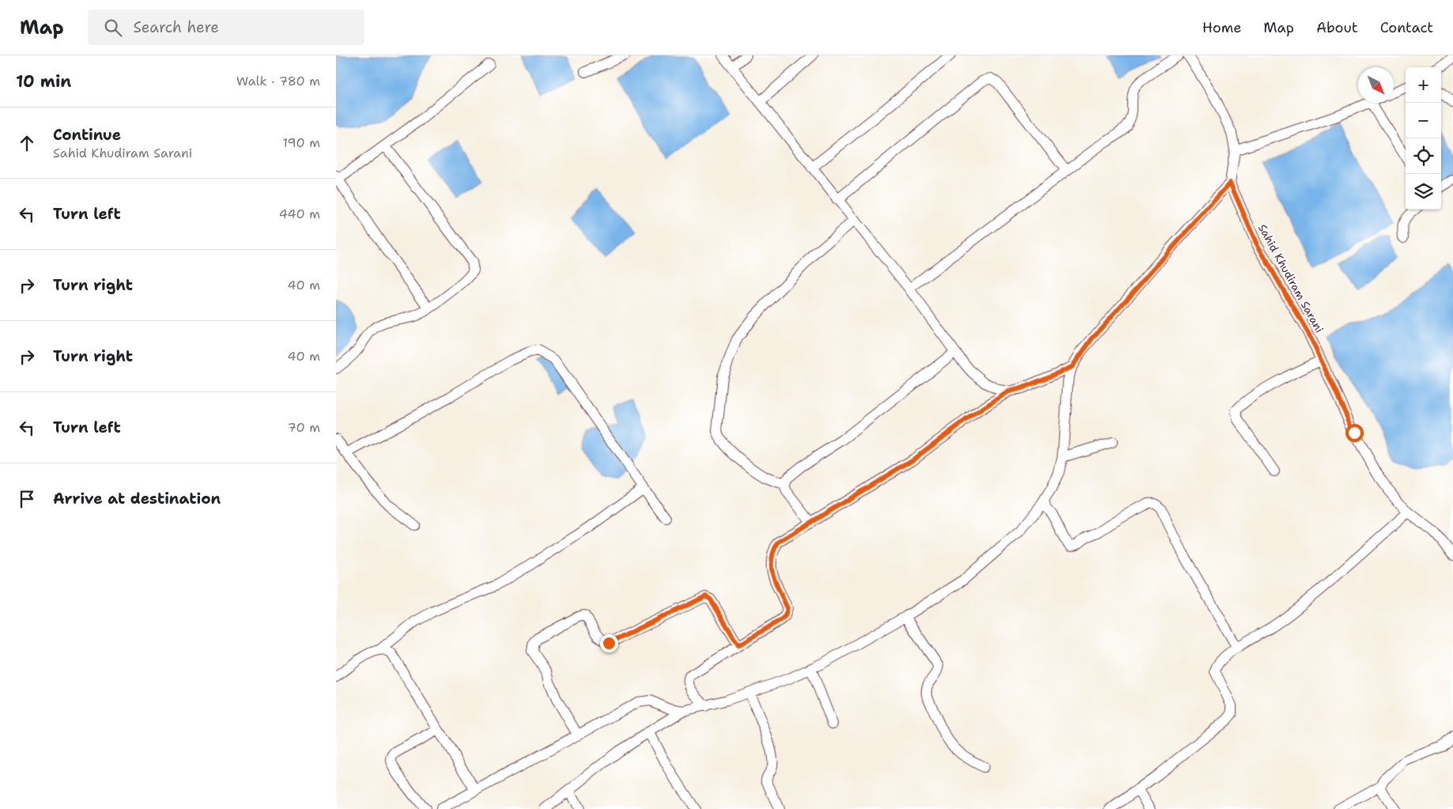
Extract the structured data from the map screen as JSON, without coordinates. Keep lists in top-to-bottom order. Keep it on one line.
{"streets":{"street":["Sahid Khudiram Sarani"]},"north":"bottom right","page":{"header":"Map","search":"Search here","nav":["Home","Map","About","Contact"],"heading":["10 min","Walk · 780 m"],"map_buttons":["+","−"],"list":[["Continue","Sahid Khudiram Sarani","190 m"],["Turn left","440 m"],["Turn right","40 m"],["Turn right","40 m"],["Turn left","70 m"],"Arrive at destination"]}}
